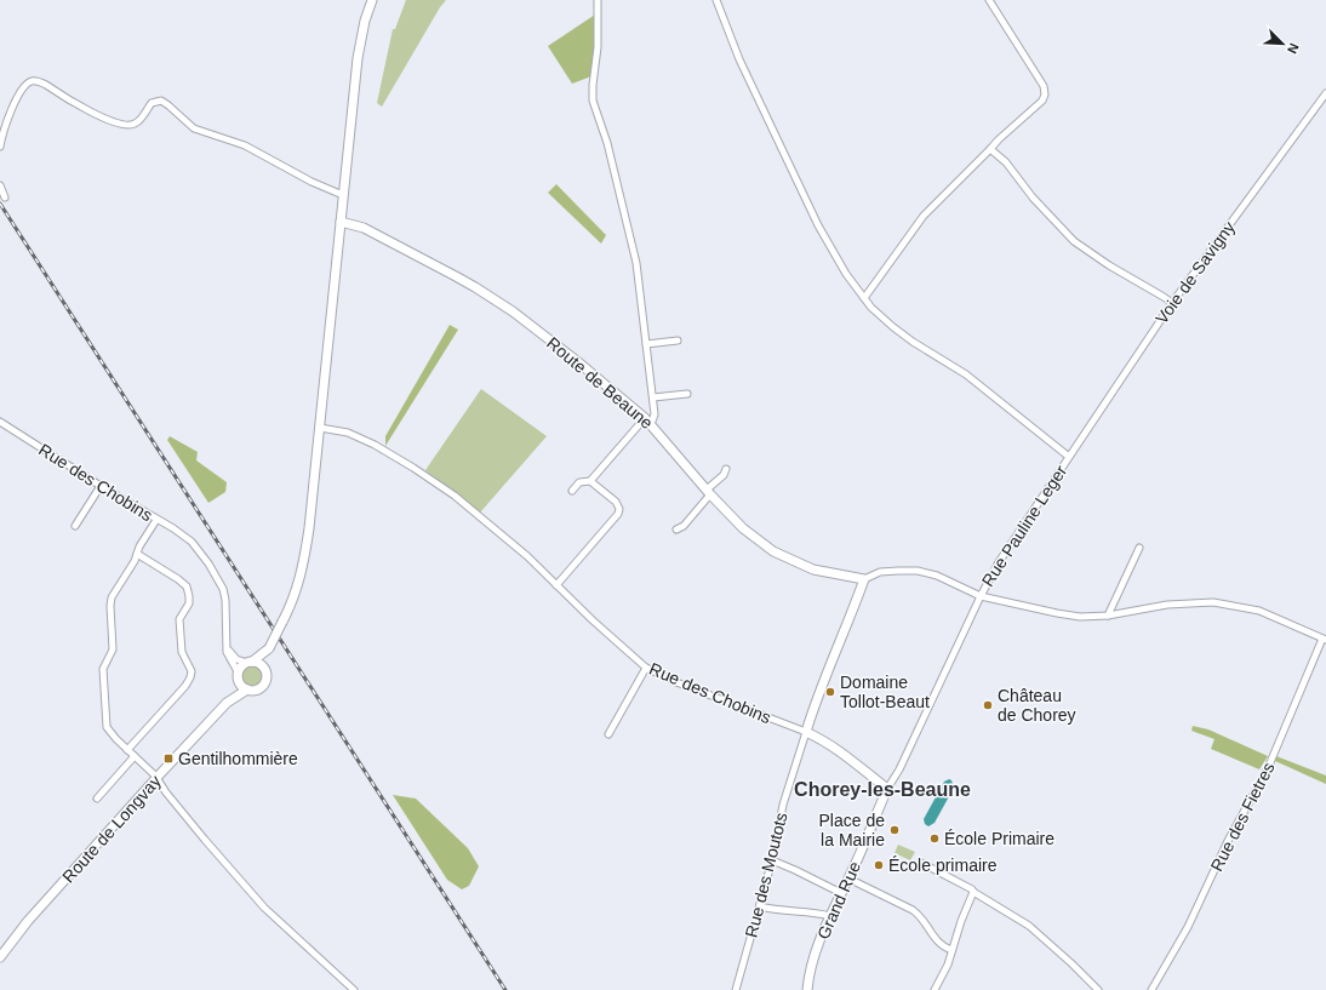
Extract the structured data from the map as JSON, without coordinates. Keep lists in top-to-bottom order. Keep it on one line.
{"streets":{"street":["Voie de Savigny","Route de Beaune","Rue des Chobins","Rue Pauline Leger","Rue des Fietres","Route de Longvay","Rue des Moutots","Grand Rue"]},"crossings":[["Voie de Savigny","Rue Pauline Leger"],["Rue des Chobins","Rue des Moutots"],["Rue Pauline Leger","Grand Rue"]],"districts":["Chorey-les-Beaune"],"places":{"other":["Domaine Tollot-Beaut","Château de Chorey","Place de la Mairie","École Primaire","École primaire"],"transit":["Gentilhommière"]},"north":"bottom right"}
